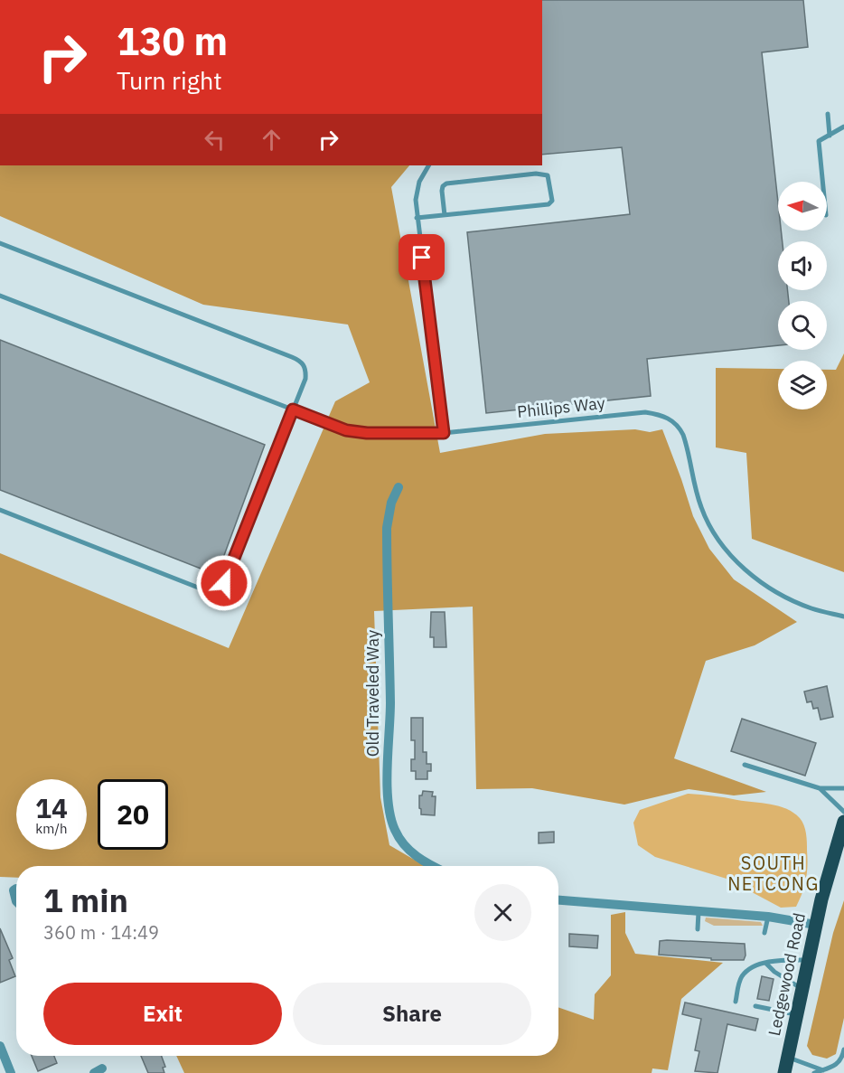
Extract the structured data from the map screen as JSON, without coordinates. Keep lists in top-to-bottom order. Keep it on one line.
{"streets":{"main road":["Ledgewood Road"],"street":["Old Traveled Way"],"lane":["Phillips Way"]},"districts":["SOUTH NETCONG"],"north":"left","page":{"turn":["130 m","Turn right"],"speed":"14 km/h","limit":"20","heading":["1 min","360 m · 14:49"],"buttons":["Exit","Share"]}}
